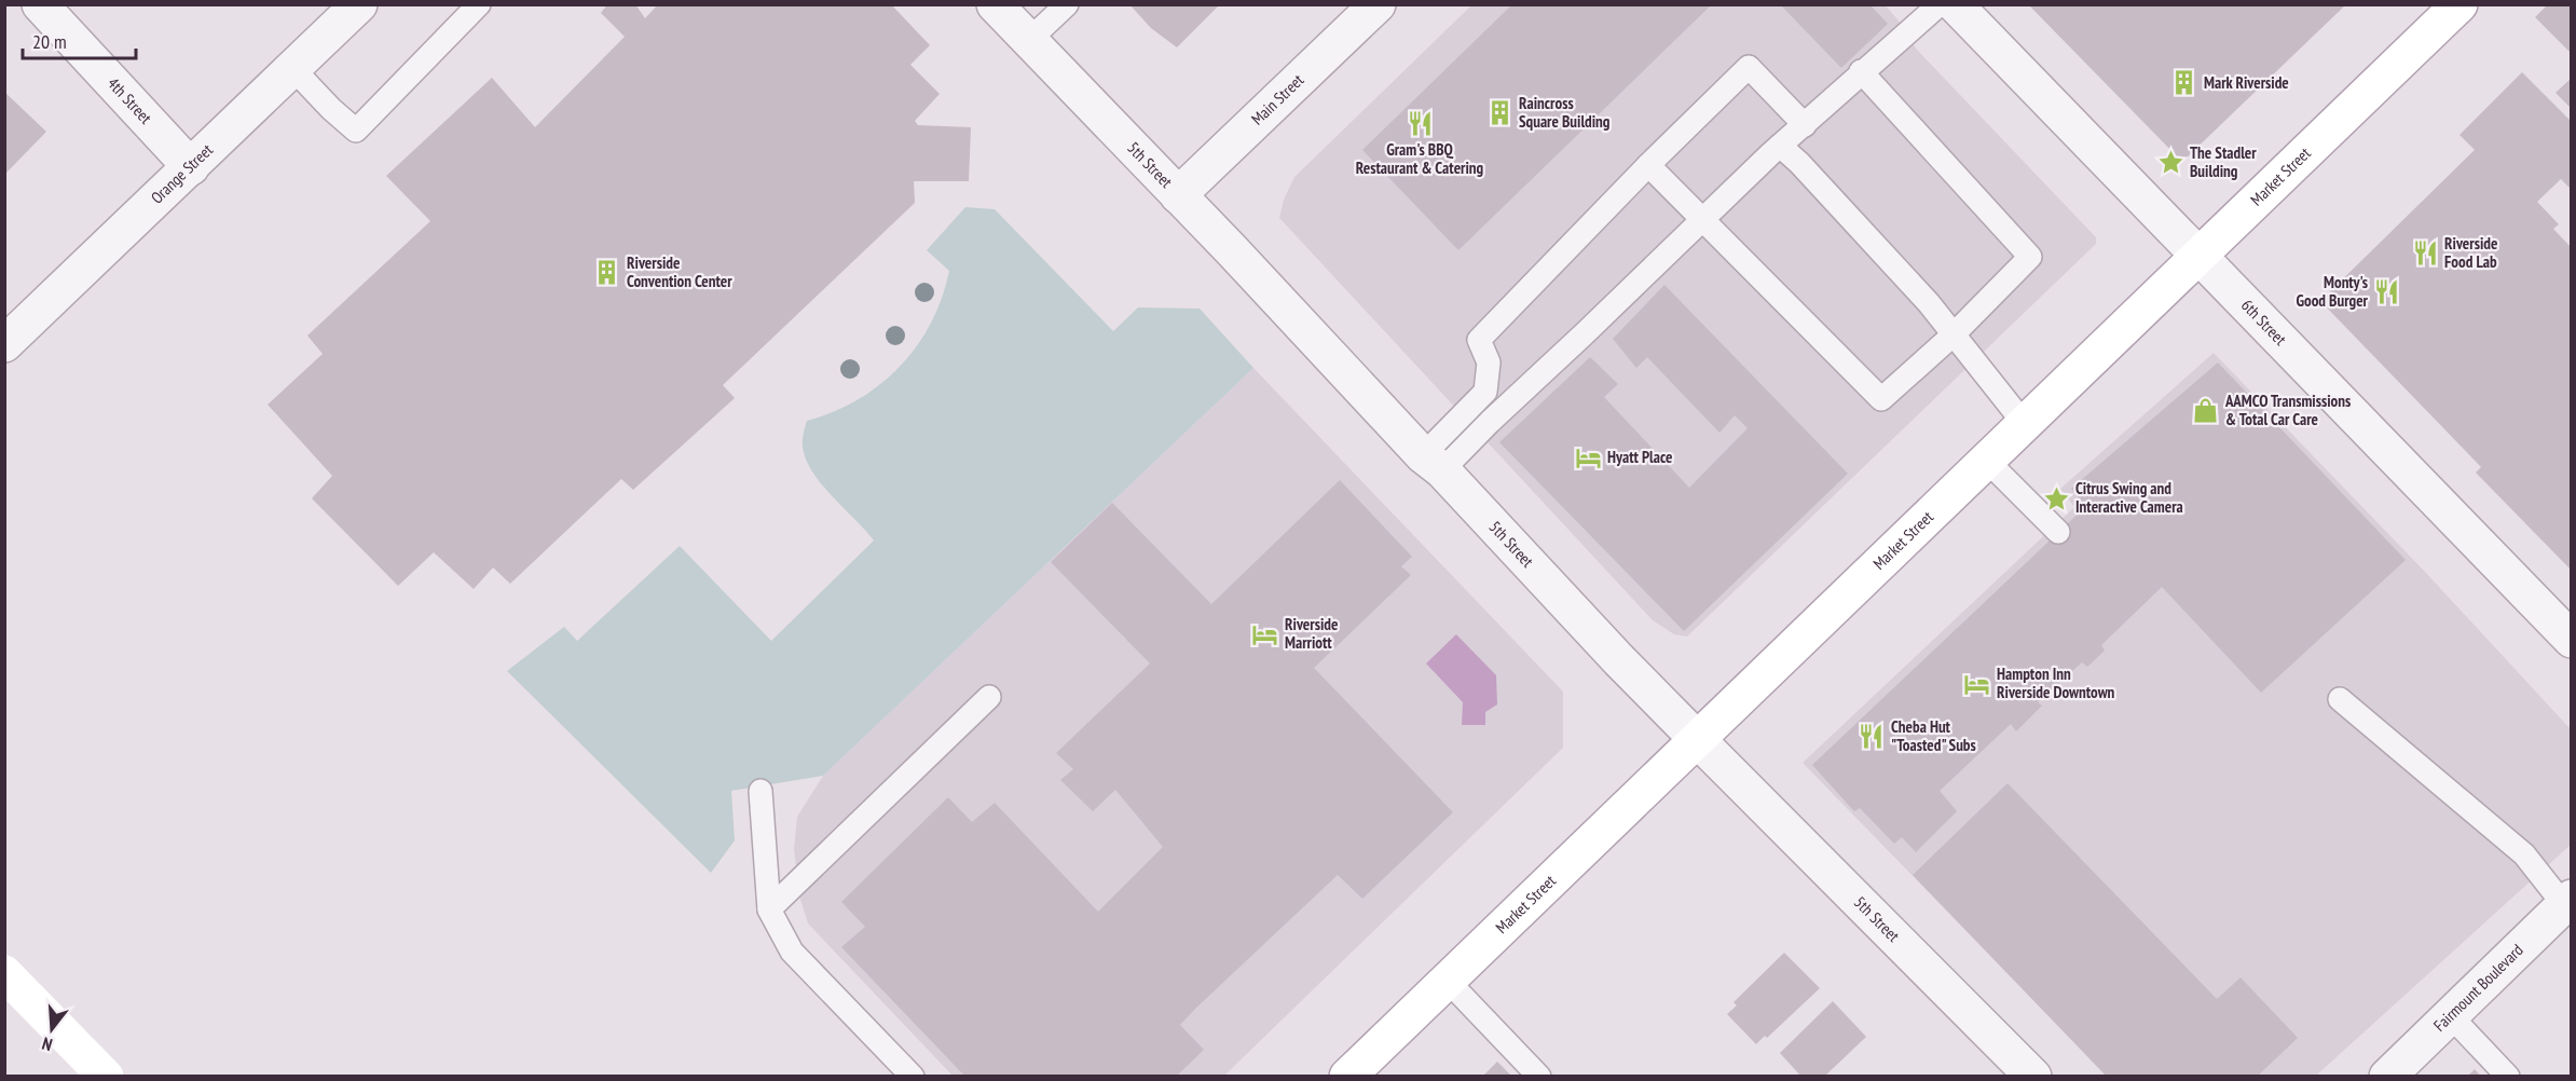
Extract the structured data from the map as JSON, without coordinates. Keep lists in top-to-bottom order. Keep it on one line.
{"streets":{"main road":["Market Street"],"street":["4th Street","Main Street","5th Street","Orange Street","6th Street","Fairmount Boulevard"]},"crossings":[["4th Street","Orange Street"],["Main Street","5th Street"],["5th Street","Market Street"],["Market Street","6th Street"]],"places":{"building":["Mark Riverside","Raincross Square Building","Riverside Convention Center"],"restaurant":["Gram's BBQ Restaurant & Catering","Riverside Food Lab","Monty's Good Burger","Cheba Hut \"Toasted\" Subs"],"place":["The Stadler Building","Citrus Swing and Interactive Camera"],"shop":["AAMCO Transmissions & Total Car Care"],"hotel":["Hyatt Place","Riverside Marriott","Hampton Inn Riverside Downtown"]},"scale_bar":"20 m","north":"bottom"}
